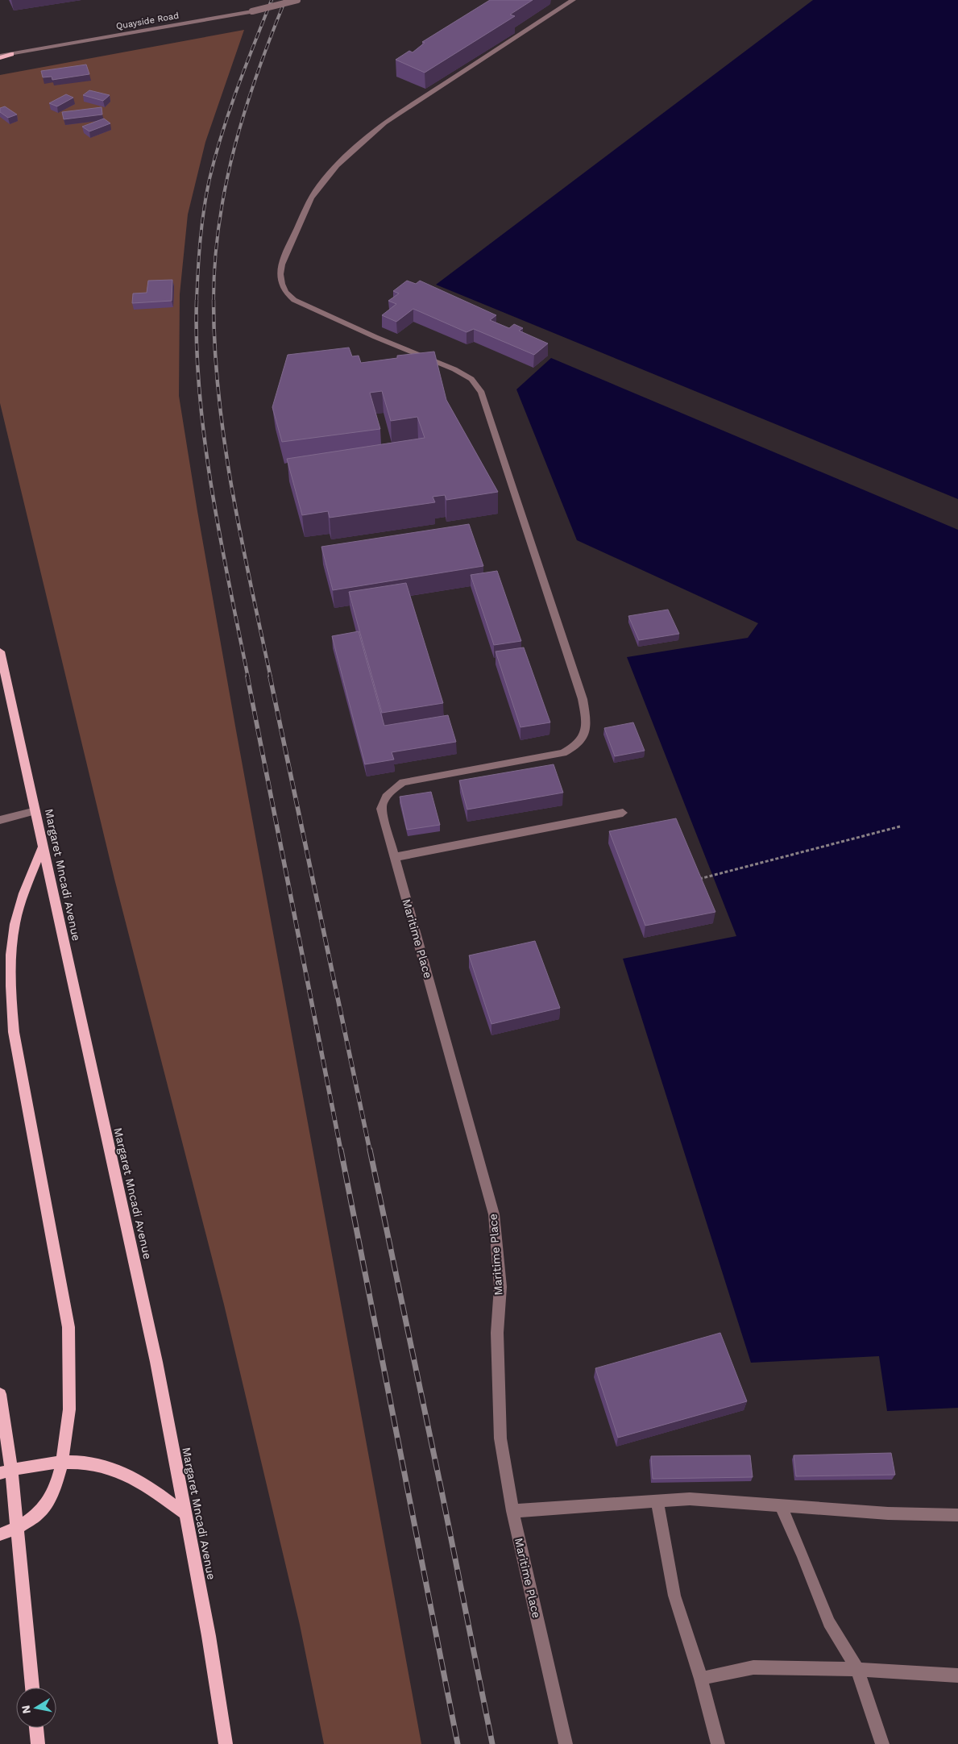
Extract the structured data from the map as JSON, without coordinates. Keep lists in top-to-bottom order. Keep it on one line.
{"streets":{"main road":["Margaret Mncadi Avenue"],"street":["Quayside Road","Maritime Place"]},"north":"left"}
